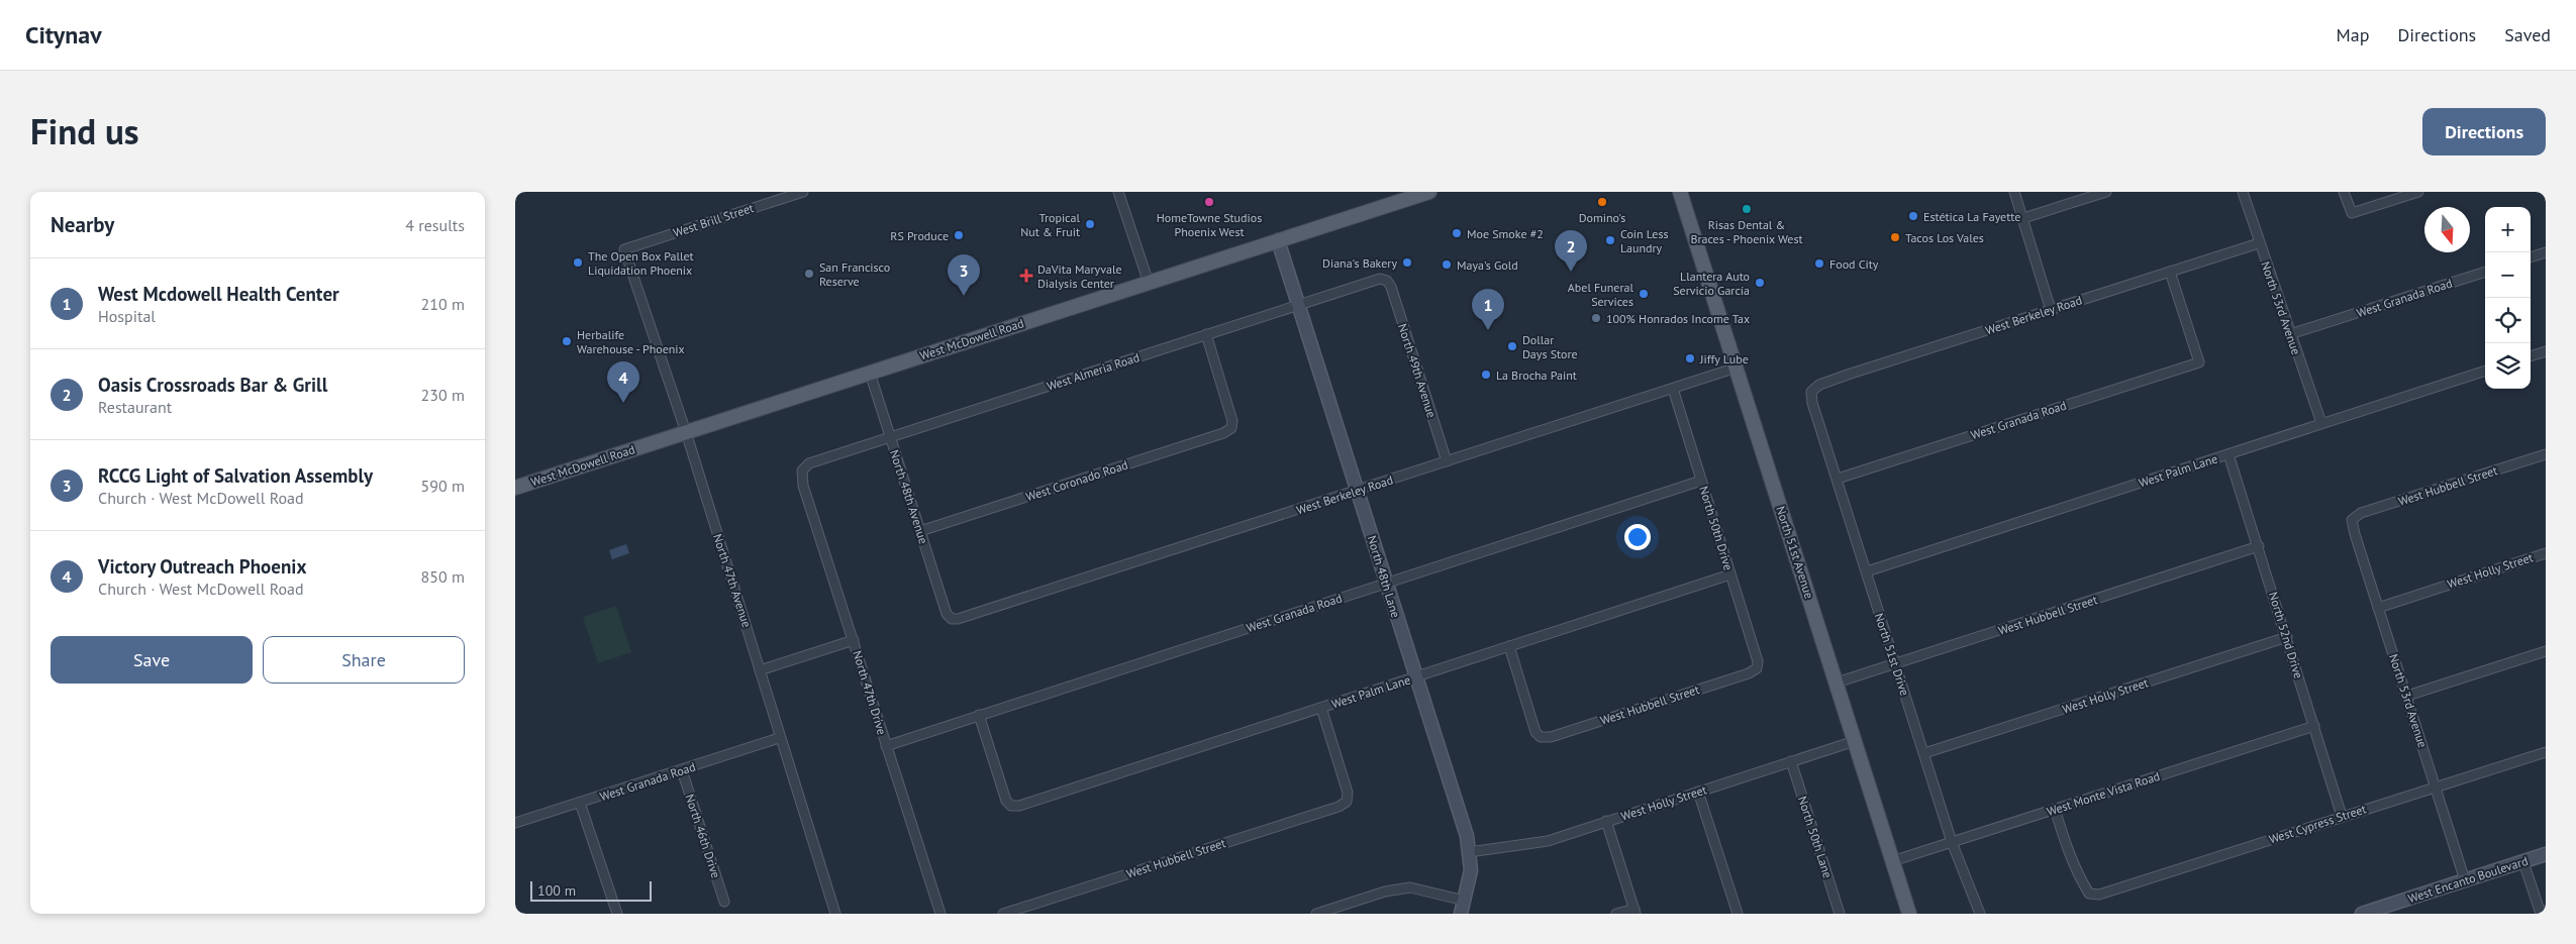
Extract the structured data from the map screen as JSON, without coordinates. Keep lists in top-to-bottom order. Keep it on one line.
{"streets":{"main road":["West McDowell Road","North 51st Avenue"],"street":["West Brill Street","West Granada Road","North 53rd Avenue","West Berkeley Road","North 49th Avenue","West Almeria Road","West Palm Lane","West Coronado Road","West Hubbell Street","North 48th Avenue","North 50th Drive","West Holly Street","North 48th Lane","North 47th Avenue","North 52nd Drive","North 51st Drive","North 47th Drive","West Monte Vista Road","West Cypress Street","North 46th Drive","North 50th Lane","West Encanto Boulevard"]},"crossings":[["West Brill Street","North 47th Avenue"],["West Granada Road","North 53rd Avenue"],["West Granada Road","West Berkeley Road"],["West Granada Road","West Palm Lane"],["West Granada Road","North 50th Drive"],["West Granada Road","North 48th Lane"],["West Granada Road","North 47th Avenue"],["West Granada Road","North 51st Drive"],["West Granada Road","North 47th Drive"],["West Granada Road","North 46th Drive"],["North 53rd Avenue","West Berkeley Road"],["North 53rd Avenue","West Palm Lane"],["North 53rd Avenue","West Hubbell Street"],["North 53rd Avenue","West Holly Street"],["North 53rd Avenue","West Cypress Street"],["North 53rd Avenue","West Encanto Boulevard"],["West Berkeley Road","North 49th Avenue"],["West Berkeley Road","North 48th Avenue"],["West Berkeley Road","North 50th Drive"],["West Berkeley Road","North 51st Avenue"],["West Berkeley Road","North 48th Lane"],["West Berkeley Road","North 51st Drive"],["West McDowell Road","North 48th Avenue"],["West McDowell Road","North 48th Lane"],["West McDowell Road","North 47th Avenue"],["North 49th Avenue","West Almeria Road"],["West Almeria Road","West Coronado Road"],["West Almeria Road","North 48th Avenue"],["West Almeria Road","North 48th Lane"],["West Almeria Road","North 47th Drive"],["West Palm Lane","West Hubbell Street"],["West Palm Lane","North 50th Drive"],["West Palm Lane","North 48th Lane"],["West Palm Lane","North 52nd Drive"],["West Palm Lane","North 51st Drive"],["West Coronado Road","North 48th Avenue"],["West Hubbell Street","North 50th Drive"],["West Hubbell Street","North 51st Avenue"],["West Hubbell Street","North 52nd Drive"],["West Hubbell Street","North 51st Drive"],["North 51st Avenue","West Holly Street"],["North 51st Avenue","West Monte Vista Road"],["West Holly Street","North 48th Lane"],["West Holly Street","North 52nd Drive"],["West Holly Street","North 51st Drive"],["West Holly Street","North 50th Lane"],["North 52nd Drive","West Monte Vista Road"],["North 52nd Drive","West Cypress Street"],["North 51st Drive","West Monte Vista Road"],["West Monte Vista Road","West Cypress Street"]],"places":{"other":["HomeTowne Studios Phoenix West","Domino's","Risas Dental & Braces - Phoenix West","Estética La Fayette","Tropical Nut & Fruit","Moe Smoke #2","RS Produce","Tacos Los Vales","Coin Less Laundry","The Open Box Pallet Liquidation Phoenix","Diana's Bakery","Food City","Maya's Gold","San Francisco Reserve","Llantera Auto Servicio García","Abel Funeral Services","100% Honrados Income Tax","Herbalife Warehouse - Phoenix","Dollar Days Store","Jiffy Lube","La Brocha Paint"],"health":["DaVita Maryvale Dialysis Center"]},"scale_bar":"100 m","north":"bottom","page":{"header":"Citynav","nav":["Map","Directions","Saved"],"title":"Find us","buttons":["Directions",["Save","Share"]],"heading":["Nearby","4 results"],"map_buttons":["+","−"],"pins":["2","3","1","4"],"list":[{"mark":"1","name":"West Mcdowell Health Center","note":"Hospital","value":"210 m"},{"mark":"2","name":"Oasis Crossroads Bar & Grill","note":"Restaurant","value":"230 m"},{"mark":"3","name":"RCCG Light of Salvation Assembly","note":"Church · West McDowell Road","value":"590 m"},{"mark":"4","name":"Victory Outreach Phoenix","note":"Church · West McDowell Road","value":"850 m"}],"scale":"100 m"}}
